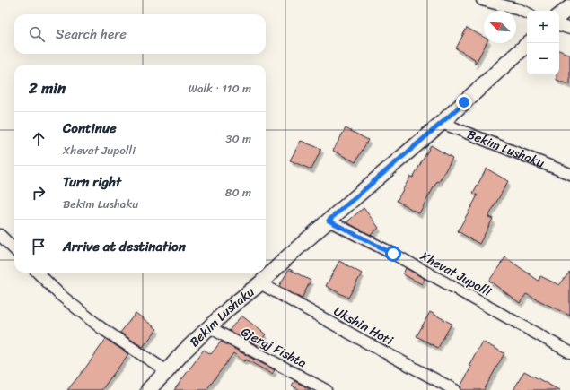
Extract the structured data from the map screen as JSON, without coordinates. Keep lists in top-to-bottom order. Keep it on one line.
{"streets":{"street":["Bekim Lushaku","Xhevat Jupolli","Ukshin Hoti","Gjergj Fishta"]},"crossings":[["Bekim Lushaku","Xhevat Jupolli"],["Bekim Lushaku","Ukshin Hoti"],["Bekim Lushaku","Gjergj Fishta"]],"north":"top left","page":{"map_buttons":["+","−"],"search":"Search here","heading":["2 min","Walk · 110 m"],"list":[["Continue","Xhevat Jupolli","30 m"],["Turn right","Bekim Lushaku","80 m"],"Arrive at destination"]}}
